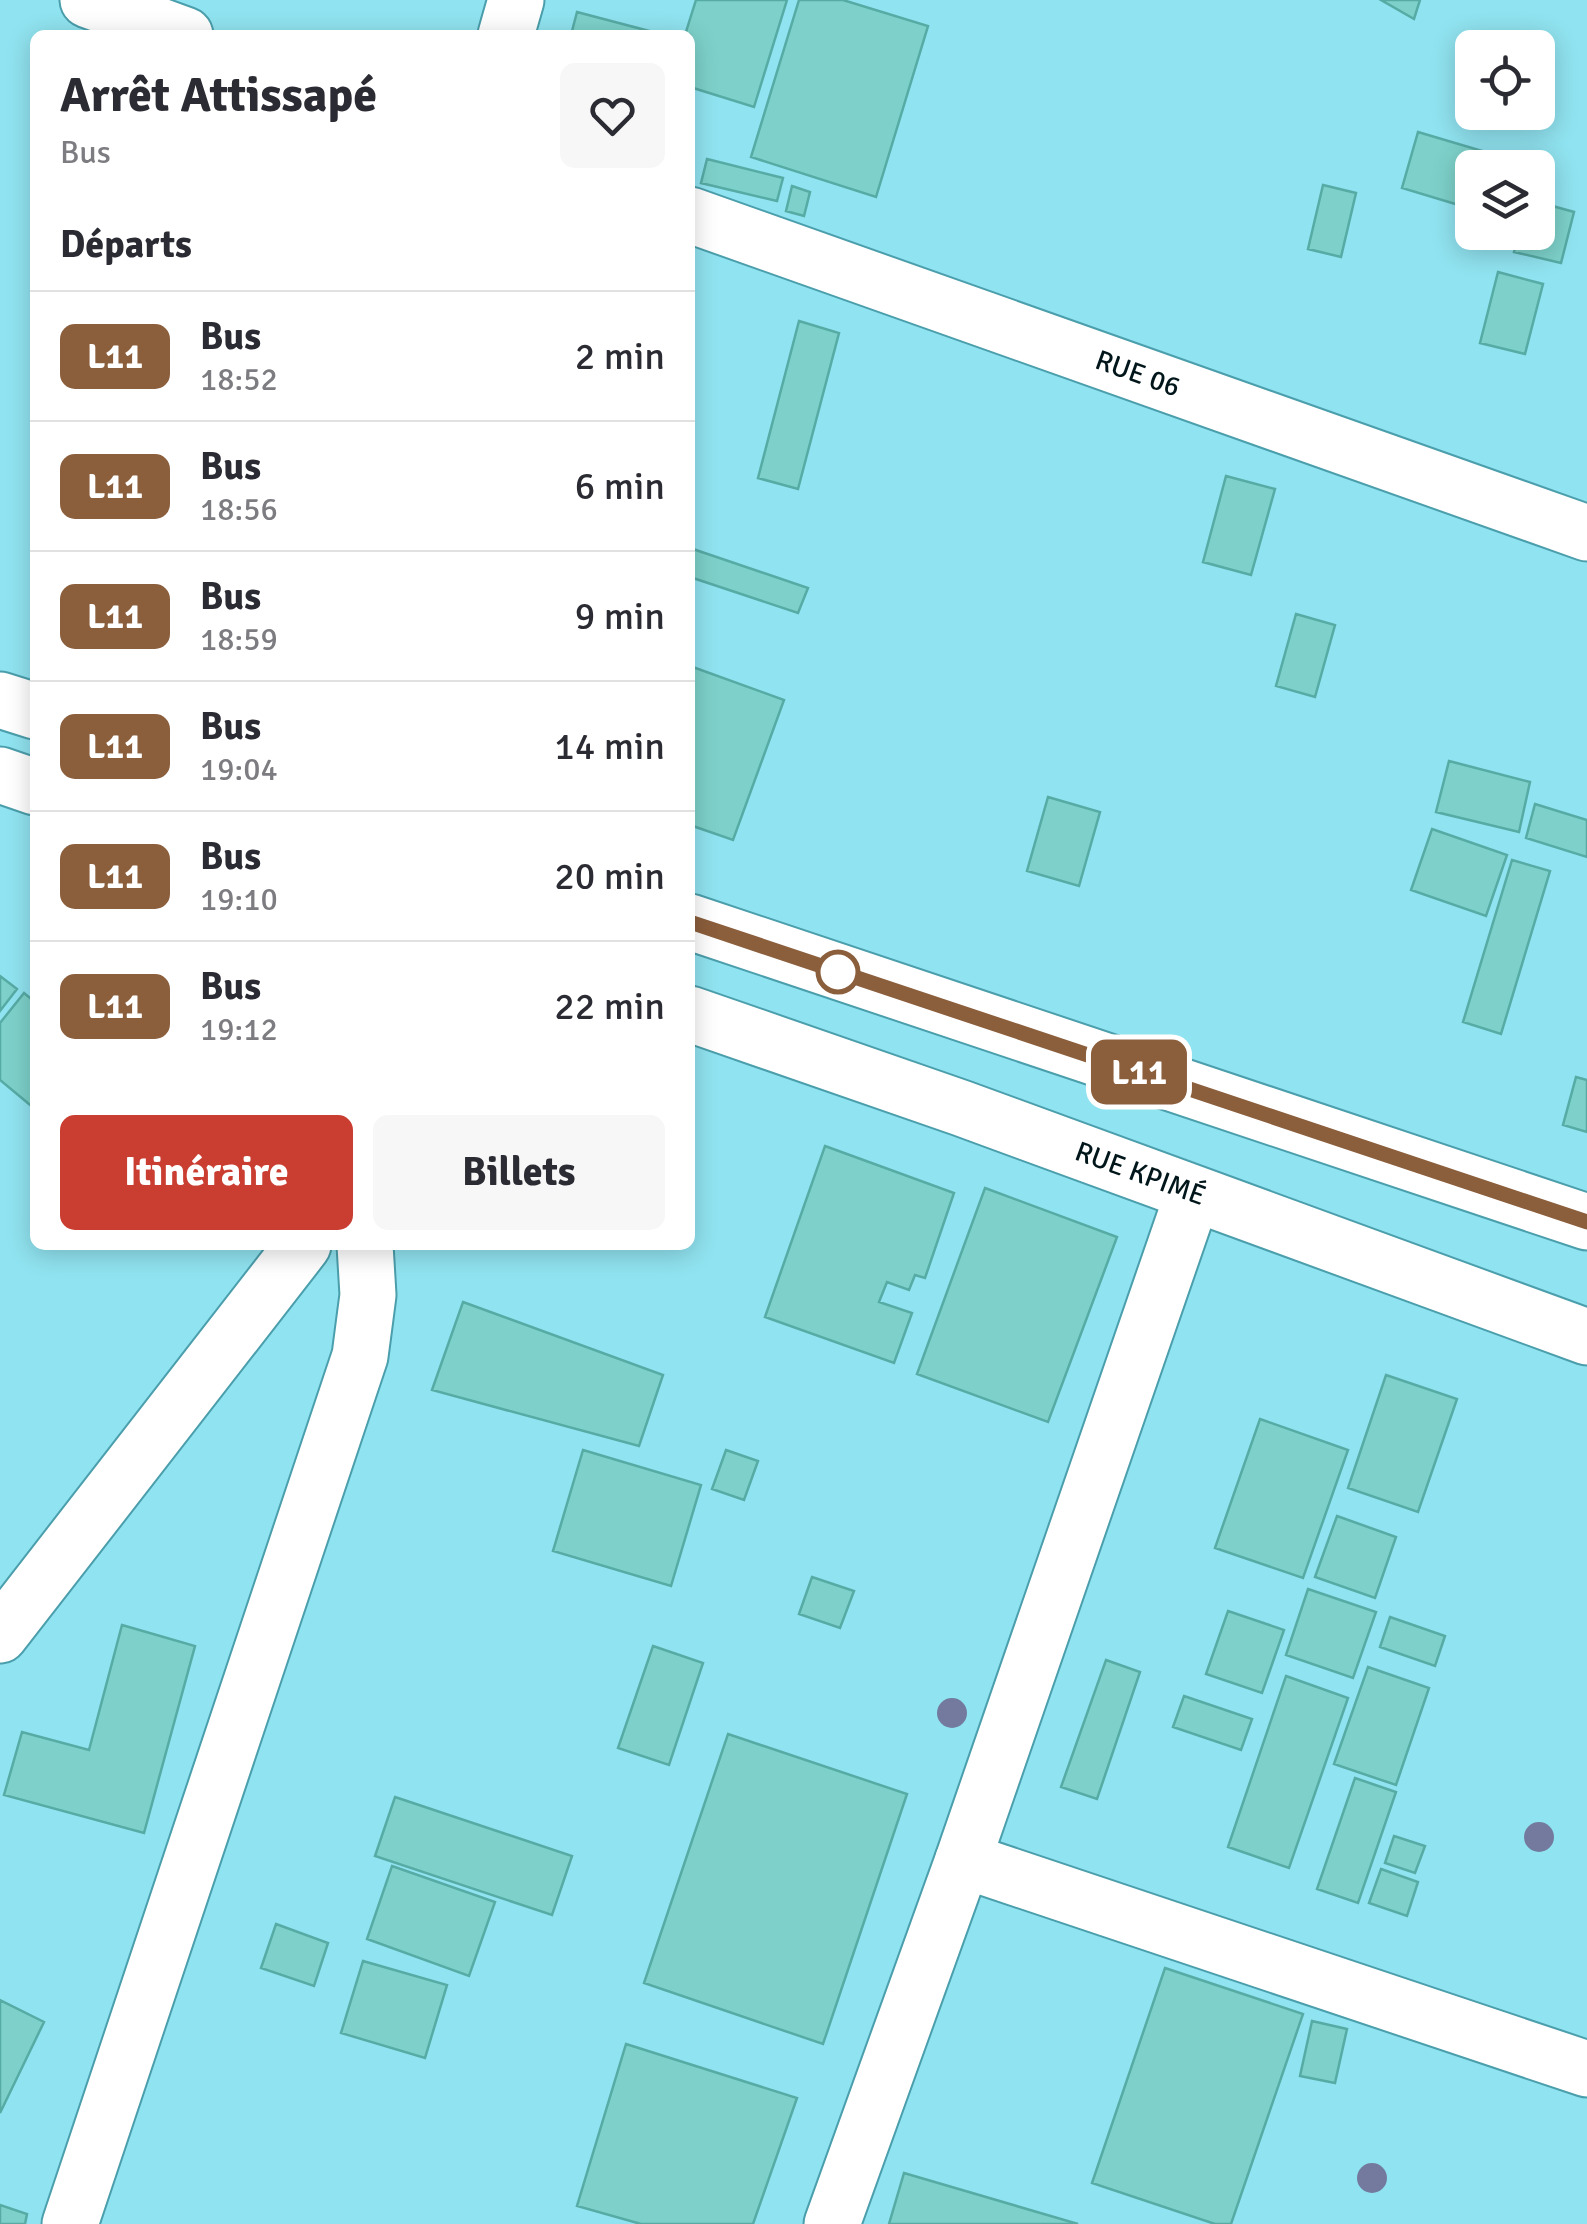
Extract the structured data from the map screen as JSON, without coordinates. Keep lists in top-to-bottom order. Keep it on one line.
{"streets":{"street":["RUE 06","RUE KPIMÉ"]},"lines":["bus line L11"],"page":{"on_map":"L11","heading":[["Arrêt Attissapé","Bus"],"Départs"],"list":[{"mark":"L11","name":"Bus","note":"18:52","value":"2 min"},{"mark":"L11","name":"Bus","note":"18:56","value":"6 min"},{"mark":"L11","name":"Bus","note":"18:59","value":"9 min"},{"mark":"L11","name":"Bus","note":"19:04","value":"14 min"},{"mark":"L11","name":"Bus","note":"19:10","value":"20 min"},{"mark":"L11","name":"Bus","note":"19:12","value":"22 min"}],"buttons":["Itinéraire","Billets"]}}
